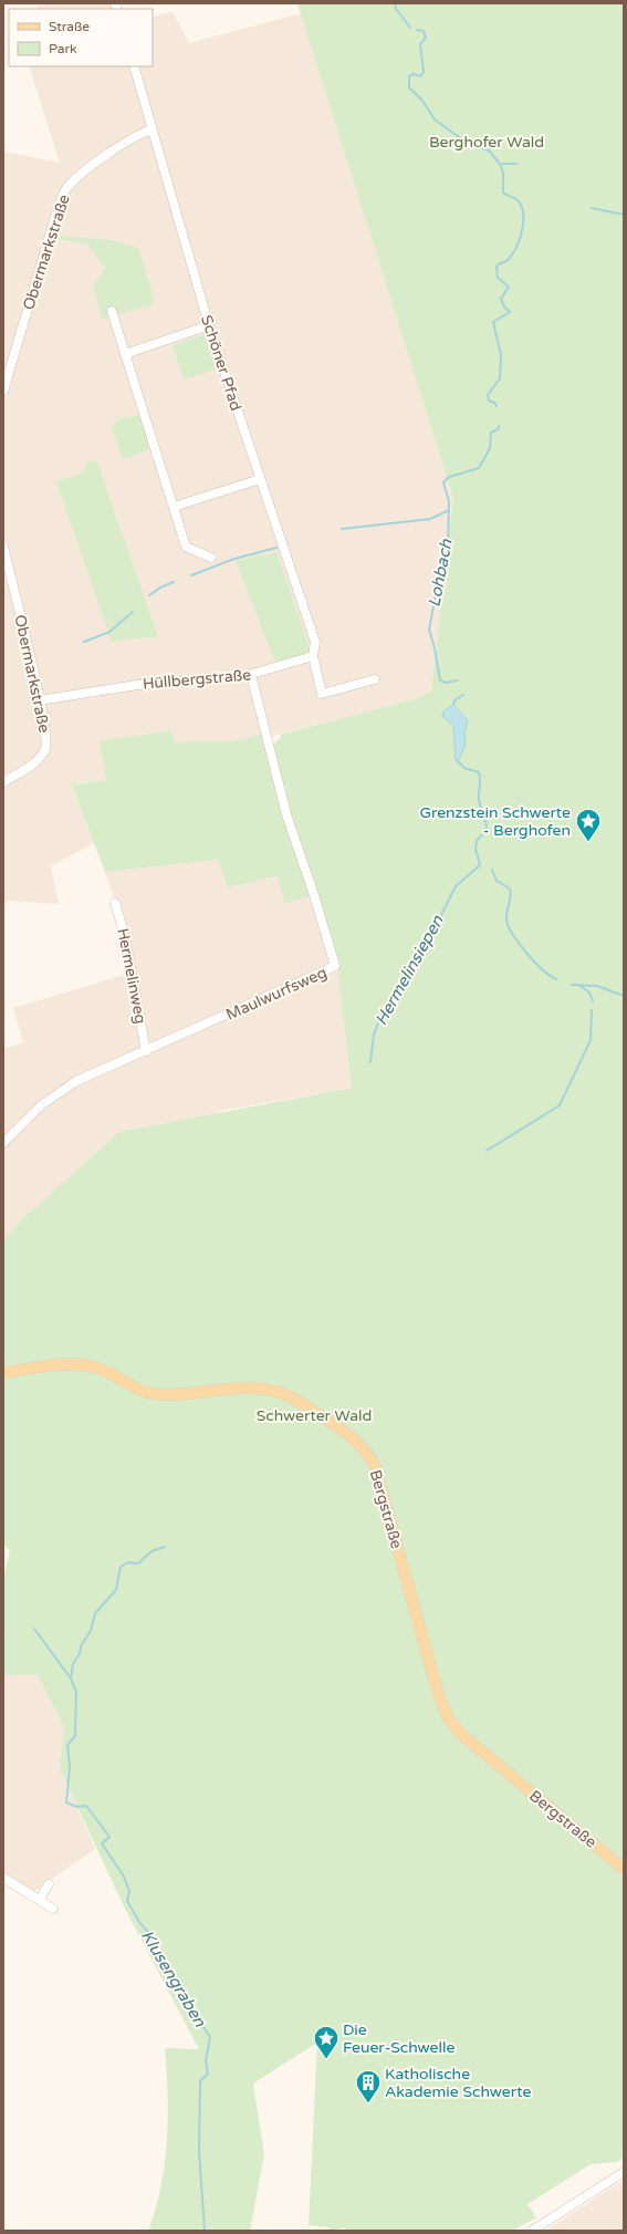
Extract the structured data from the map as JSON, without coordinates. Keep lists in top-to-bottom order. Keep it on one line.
{"streets":{"main road":["Bergstraße"],"street":["Obermarkstraße","Schöner Pfad","Hüllbergstraße","Hermelinweg","Maulwurfsweg"]},"crossings":[["Obermarkstraße","Schöner Pfad"],["Obermarkstraße","Hüllbergstraße"],["Schöner Pfad","Hüllbergstraße"],["Hüllbergstraße","Maulwurfsweg"],["Hermelinweg","Maulwurfsweg"]],"water":["Lohbach","Hermelinsiepen","Klusengraben"],"parks":["Berghofer Wald","Schwerter Wald"],"places":{"place":["Grenzstein Schwerte - Berghofen","Die Feuer-Schwelle"],"building":["Katholische Akademie Schwerte"]},"legend":["Straße","Park"]}
